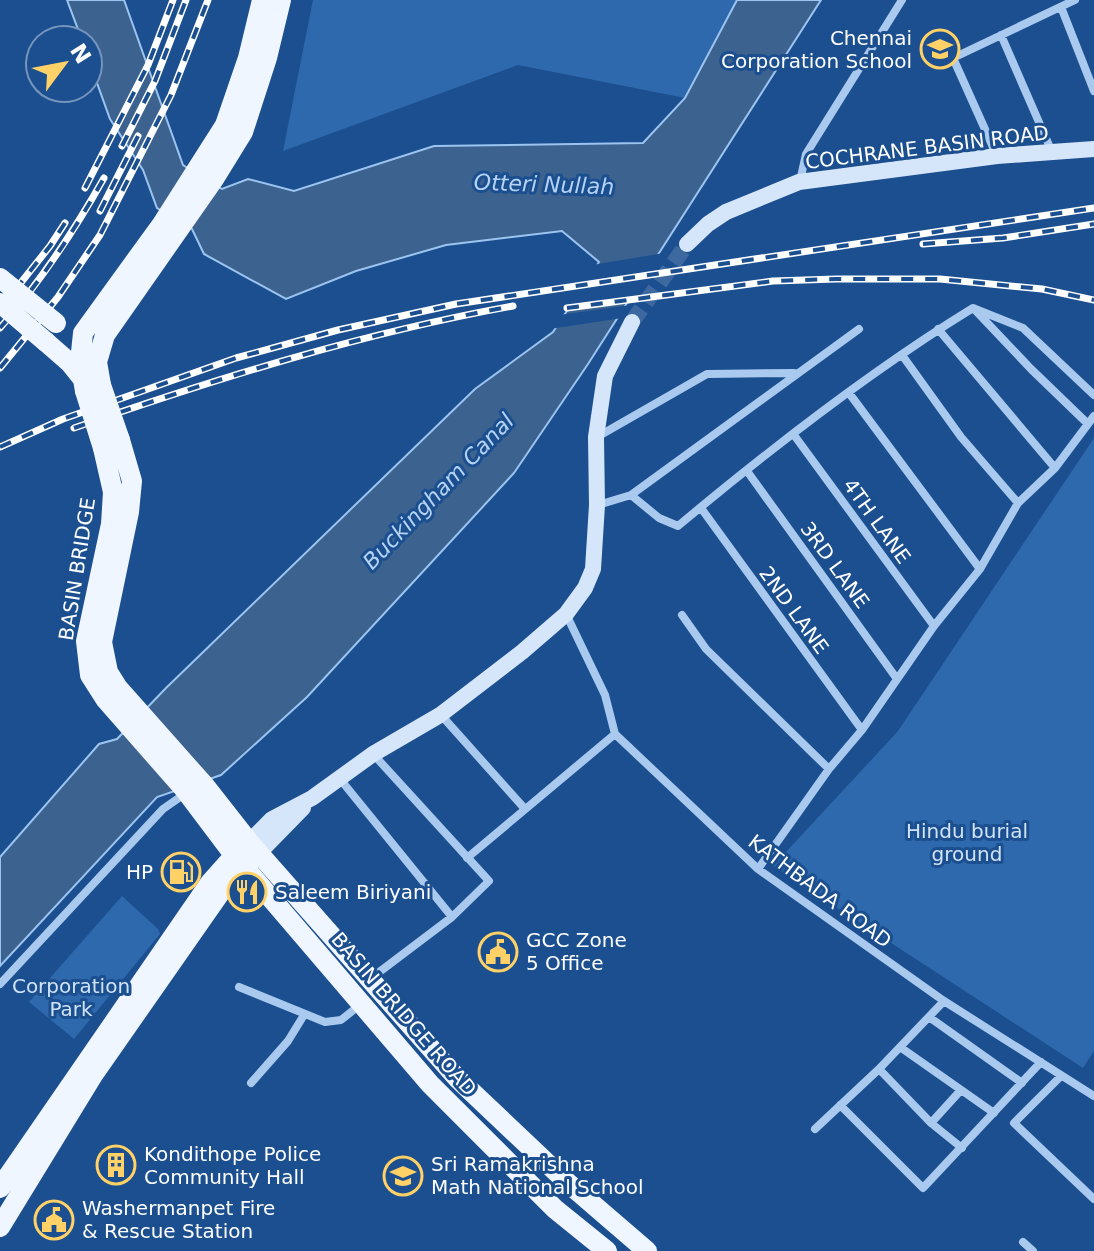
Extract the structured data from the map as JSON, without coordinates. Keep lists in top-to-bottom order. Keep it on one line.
{"streets":{"main road":["COCHRANE BASIN ROAD","BASIN BRIDGE","BASIN BRIDGE ROAD"],"street":["4TH LANE","3RD LANE","2ND LANE","KATHBADA ROAD"]},"crossings":[["BASIN BRIDGE","BASIN BRIDGE ROAD"]],"water":["Otteri Nullah","Buckingham Canal"],"parks":["Hindu burial ground","Corporation Park"],"places":{"school or university":["Chennai Corporation School","Sri Ramakrishna Math National School"],"fuel station":["HP"],"restaurant":["Saleem Biriyani"],"public building":["GCC Zone 5 Office","Washermanpet Fire & Rescue Station"],"building":["Kondithope Police Community Hall"]},"north":"top right"}
